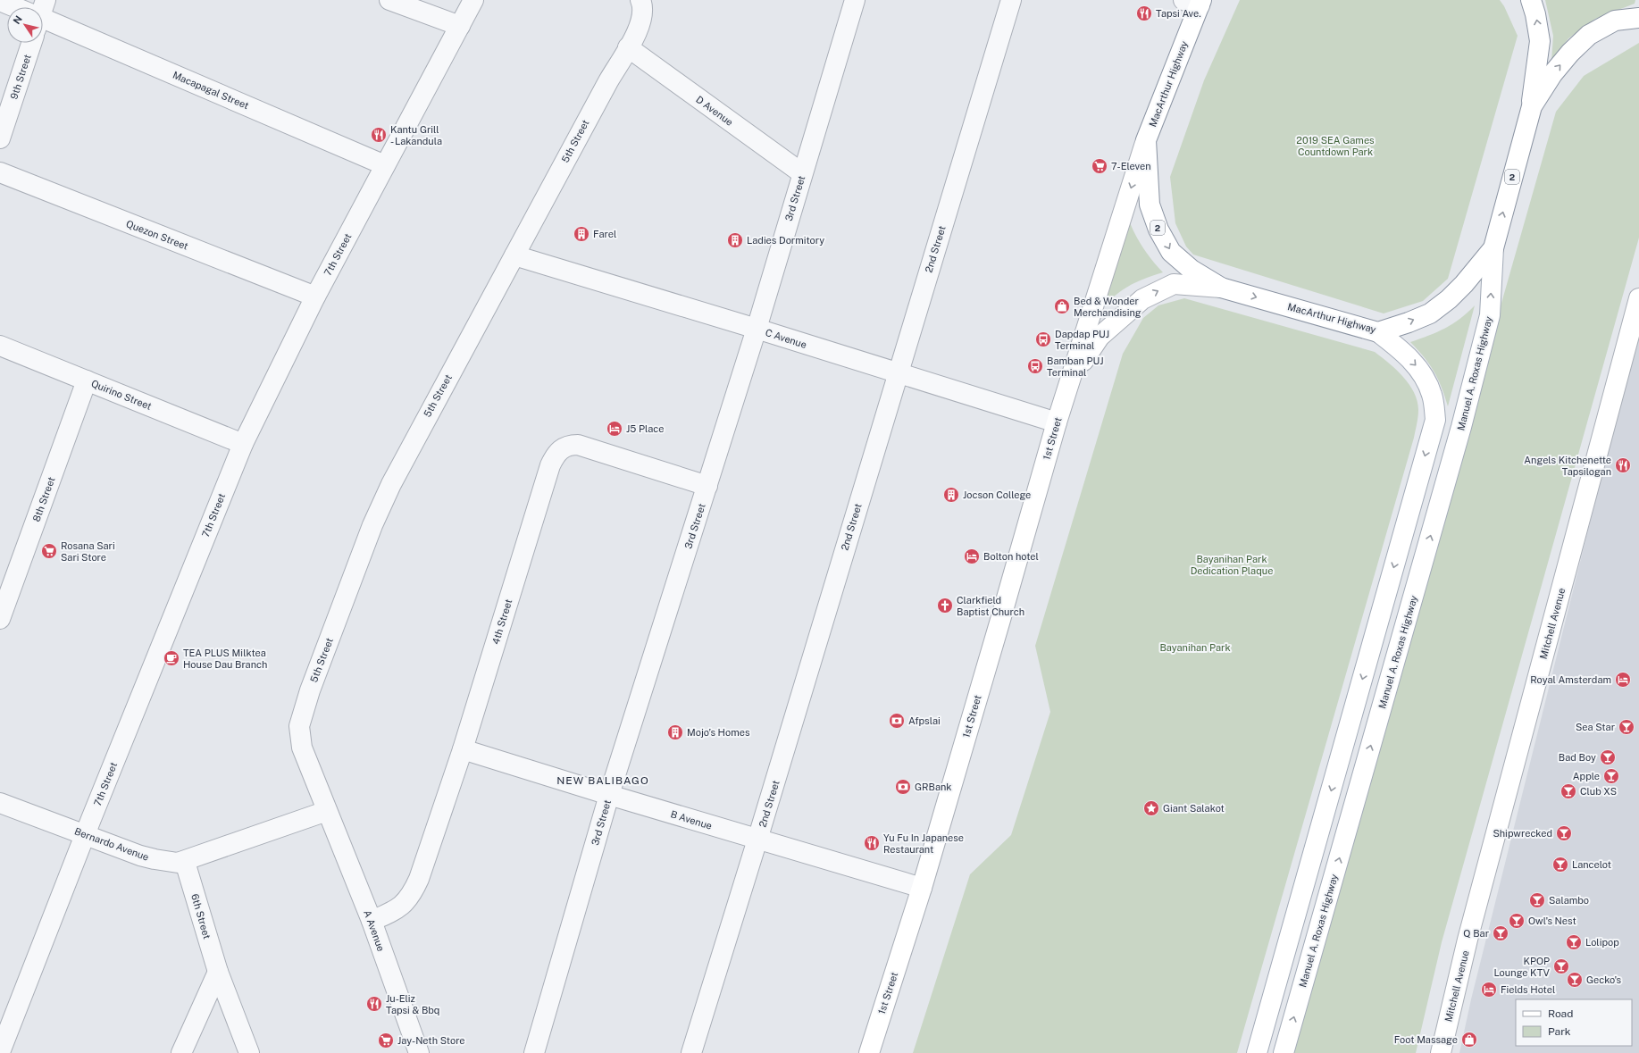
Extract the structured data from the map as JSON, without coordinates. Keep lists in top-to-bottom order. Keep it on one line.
{"streets":{"main road":["MacArthur Highway","2","Manuel A. Roxas Highway","1st Street","Mitchell Avenue"],"street":["9th Street","Macapagal Street","D Avenue","5th Street","3rd Street","Quezon Street","2nd Street","7th Street","C Avenue","Quirino Street","8th Street","4th Street","B Avenue","Bernardo Avenue","6th Street","A Avenue"]},"crossings":[["MacArthur Highway","Manuel A. Roxas Highway"],["MacArthur Highway","1st Street"],["Macapagal Street","7th Street"],["D Avenue","5th Street"],["D Avenue","3rd Street"],["5th Street","C Avenue"],["5th Street","Bernardo Avenue"],["5th Street","A Avenue"],["3rd Street","C Avenue"],["3rd Street","4th Street"],["3rd Street","B Avenue"],["Quezon Street","7th Street"],["2nd Street","C Avenue"],["2nd Street","B Avenue"],["7th Street","Quirino Street"],["7th Street","Bernardo Avenue"],["C Avenue","1st Street"],["Quirino Street","8th Street"],["1st Street","B Avenue"],["4th Street","B Avenue"],["4th Street","A Avenue"],["Bernardo Avenue","6th Street"],["Bernardo Avenue","A Avenue"]],"districts":["NEW BALIBAGO"],"parks":["2019 SEA Games Countdown Park","Bayanihan Park Dedication Plaque","Bayanihan Park"],"places":{"restaurant":["Tapsi Ave.","Kantu Grill - Lakandula","Angels Kitchenette Tapsilogan","Yu Fu In Japanese Restaurant","Ju-Eliz Tapsi & Bbq"],"supermarket":["7-Eleven","Rosana Sari Sari Store","Jay-Neth Store"],"building":["Farel","Ladies Dormitory","Jocson College","Mojo’s Homes"],"shop":["Bed & Wonder Merchandising","Foot Massage"],"bus stop":["Dapdap PUJ Terminal","Bamban PUJ Terminal"],"hotel":["J5 Place","Bolton hotel","Royal Amsterdam","Fields Hotel"],"church":["Clarkfield Baptist Church"],"cafe":["TEA PLUS Milktea House Dau Branch"],"bank":["Afpslai","GRBank"],"bar":["Sea Star","Bad Boy","Apple","Club XS","Shipwrecked","Lancelot","Salambo","Owl's Nest","Q Bar","Lolipop","KPOP Lounge KTV","Gecko's"],"place":["Giant Salakot"]},"legend":["Road","Park"],"north":"top left"}
